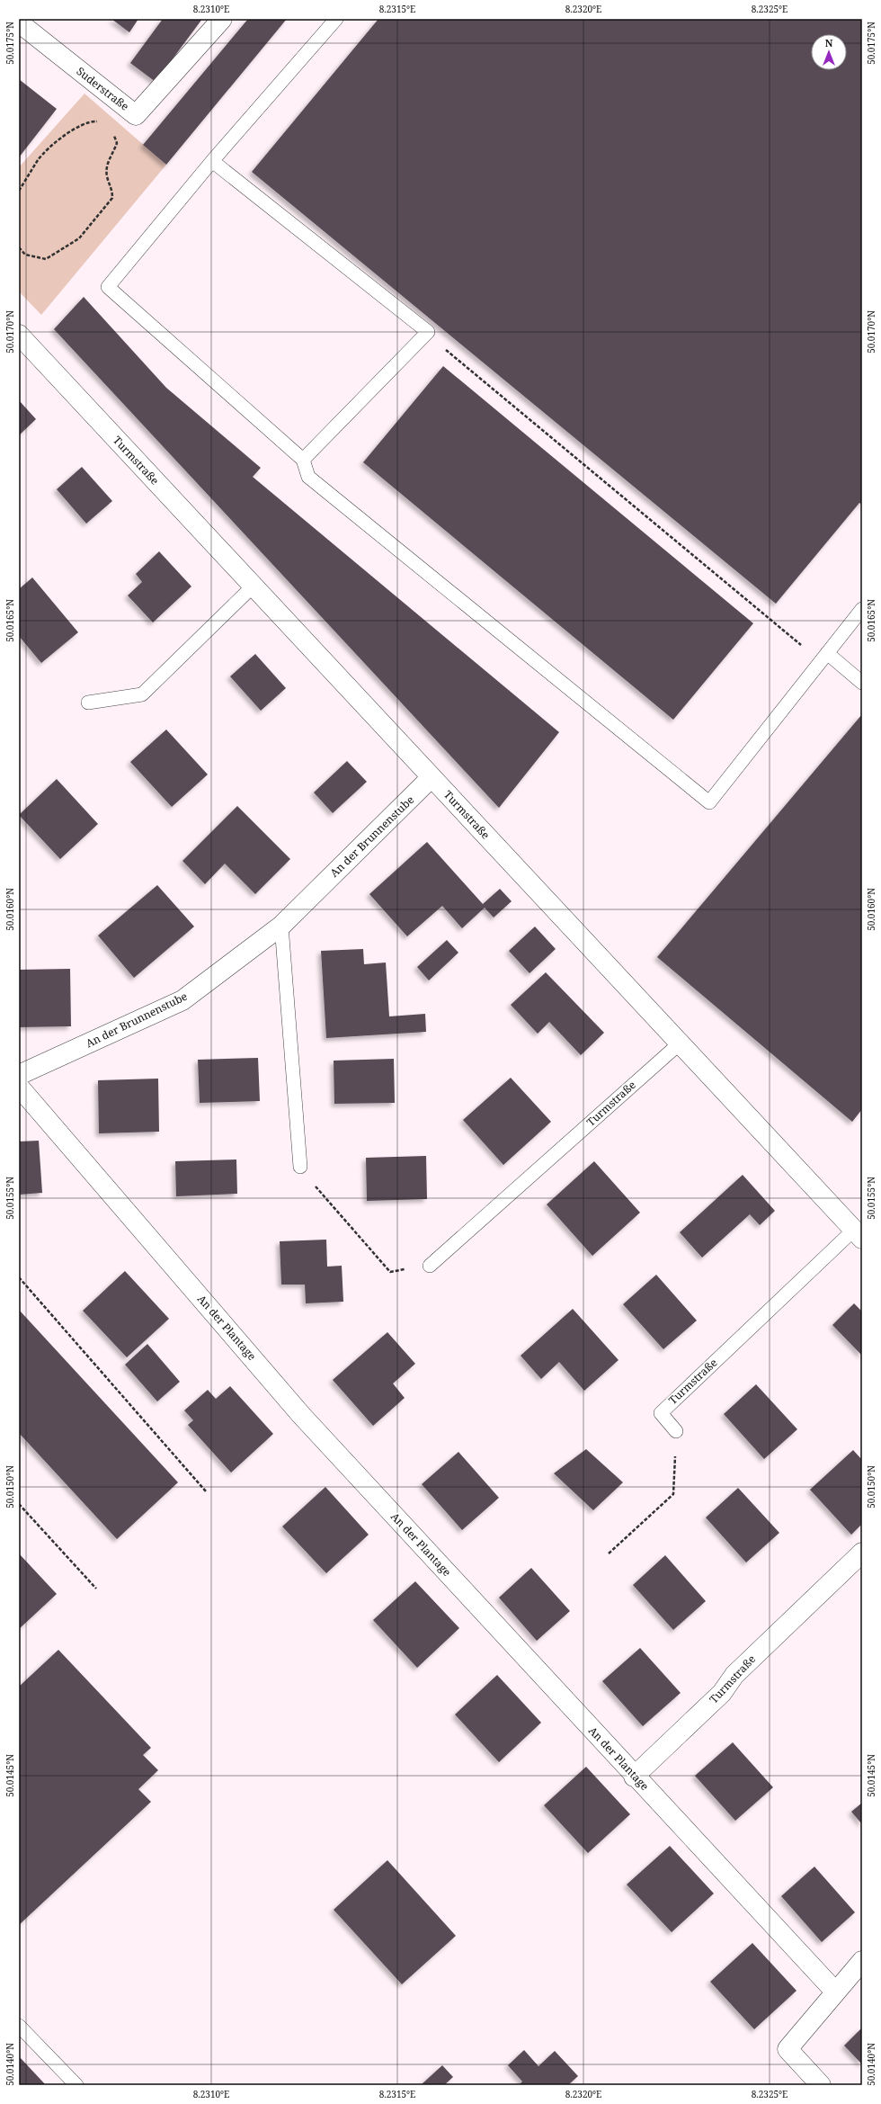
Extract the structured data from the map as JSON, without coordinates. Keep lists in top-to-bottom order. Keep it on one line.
{"streets":{"street":["Suderstraße","Turmstraße","An der Brunnenstube","An der Plantage"]},"crossings":[["Turmstraße","An der Brunnenstube"],["Turmstraße","An der Plantage"]],"north":"top","coordinates":["8.2310°E","8.2315°E","8.2320°E","8.2325°E","50.0175°N","50.0170°N","50.0165°N","50.0160°N","50.0155°N","50.0150°N","50.0145°N","50.0140°N"]}
